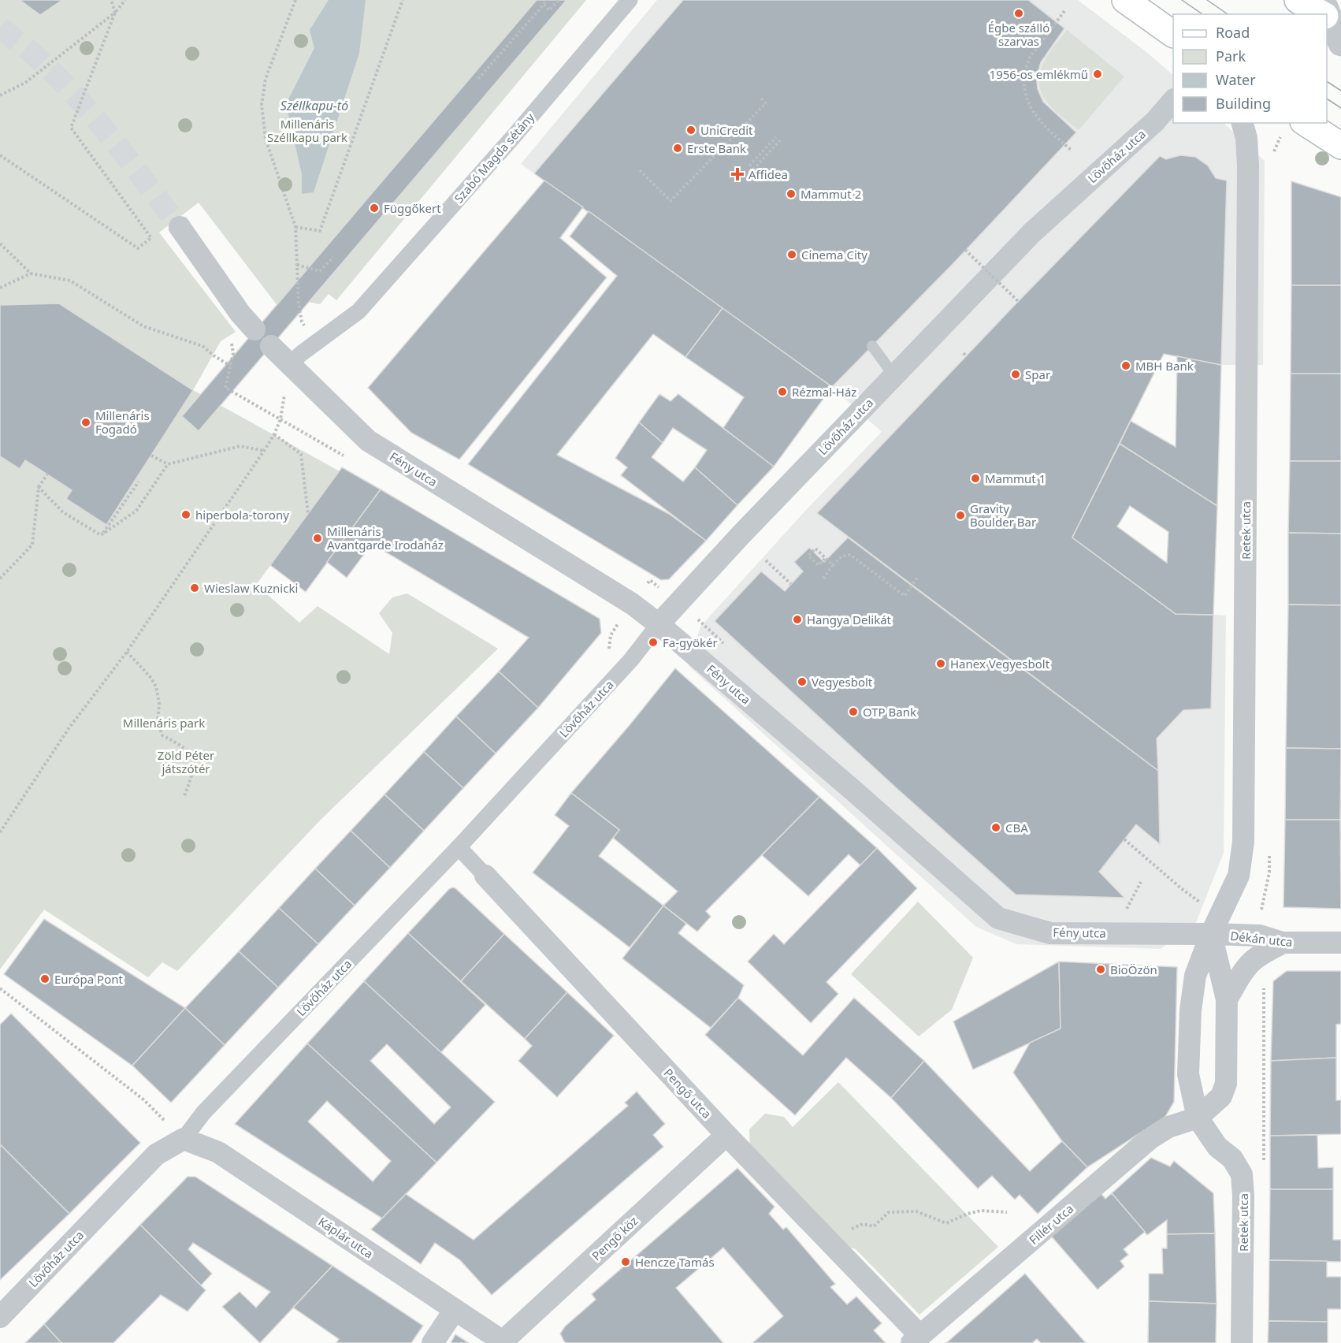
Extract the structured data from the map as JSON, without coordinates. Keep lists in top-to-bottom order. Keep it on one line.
{"streets":{"street":["Lövőház utca","Szabó Magda sétány","Fény utca","Retek utca","Dékán utca","Pengő utca","Fillér utca","Káplár utca","Pengő köz"]},"crossings":[["Lövőház utca","Fény utca"],["Lövőház utca","Pengő utca"],["Lövőház utca","Káplár utca"],["Szabó Magda sétány","Fény utca"],["Fény utca","Retek utca"],["Fény utca","Dékán utca"],["Retek utca","Dékán utca"],["Retek utca","Fillér utca"],["Pengő utca","Fillér utca"],["Pengő utca","Pengő köz"],["Káplár utca","Pengő köz"]],"water":["Széllkapu-tó"],"parks":["Millenáris Széllkapu park","Millenáris park","Zöld Péter játszótér"],"places":{"other":["Égbe szálló szarvas","1956-os emlékmű","UniCredit","Erste Bank","Mammut 2","Függőkert","Cinema City","MBH Bank","Spar","Rézmal-Ház","Millenáris Fogadó","Mammut 1","hiperbola-torony","Gravity Boulder Bar","Millenáris Avantgarde Irodaház","Wieslaw Kuznicki","Hangya Delikát","Fa-gyökér","Hanex Vegyesbolt","Vegyesbolt","OTP Bank","CBA","BioÖzön","Európa Pont","Hencze Tamás"],"health":["Affidea"]},"legend":["Road","Park","Water","Building"]}
